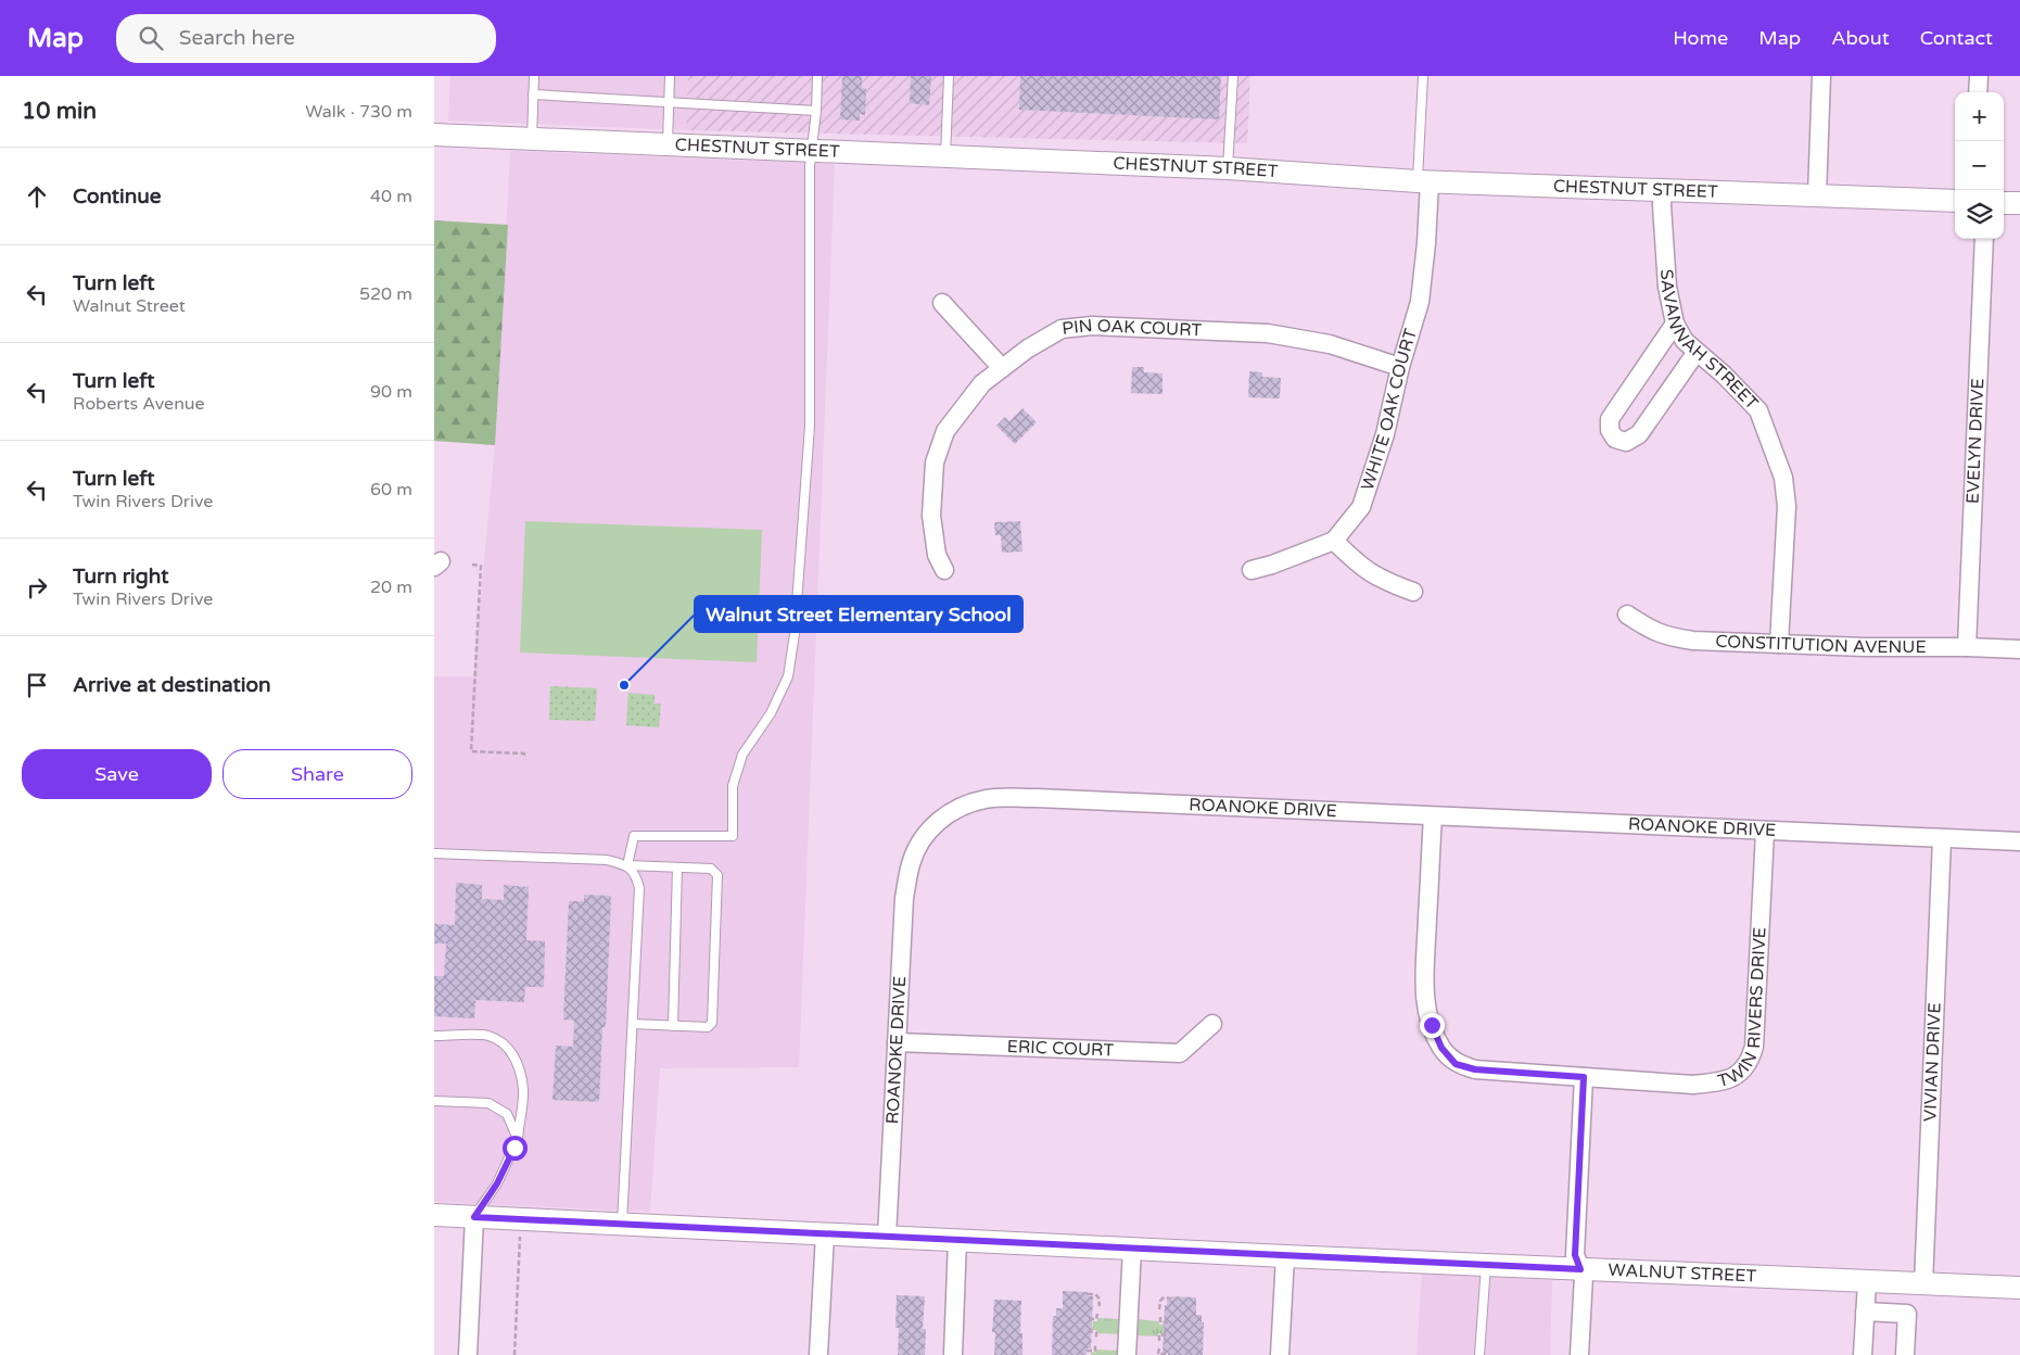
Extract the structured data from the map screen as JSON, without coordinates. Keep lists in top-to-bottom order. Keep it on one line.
{"streets":{"street":["CHESTNUT STREET","PIN OAK COURT","SAVANNAH STREET","WHITE OAK COURT","EVELYN DRIVE","CONSTITUTION AVENUE","ROANOKE DRIVE","TWIN RIVERS DRIVE","ERIC COURT","VIVIAN DRIVE","WALNUT STREET"]},"crossings":[["CHESTNUT STREET","SAVANNAH STREET"],["CHESTNUT STREET","WHITE OAK COURT"],["PIN OAK COURT","WHITE OAK COURT"],["SAVANNAH STREET","CONSTITUTION AVENUE"],["EVELYN DRIVE","CONSTITUTION AVENUE"],["ROANOKE DRIVE","TWIN RIVERS DRIVE"],["ROANOKE DRIVE","ERIC COURT"],["ROANOKE DRIVE","VIVIAN DRIVE"],["ROANOKE DRIVE","WALNUT STREET"],["VIVIAN DRIVE","WALNUT STREET"]],"places":["Walnut Street Elementary School"],"page":{"header":"Map","search":"Search here","nav":["Home","Map","About","Contact"],"heading":["10 min","Walk · 730 m"],"map_buttons":["+","−"],"list":[["Continue","40 m"],["Turn left","Walnut Street","520 m"],["Turn left","Roberts Avenue","90 m"],["Turn left","Twin Rivers Drive","60 m"],["Turn right","Twin Rivers Drive","20 m"],"Arrive at destination"],"buttons":["Save","Share"]}}
